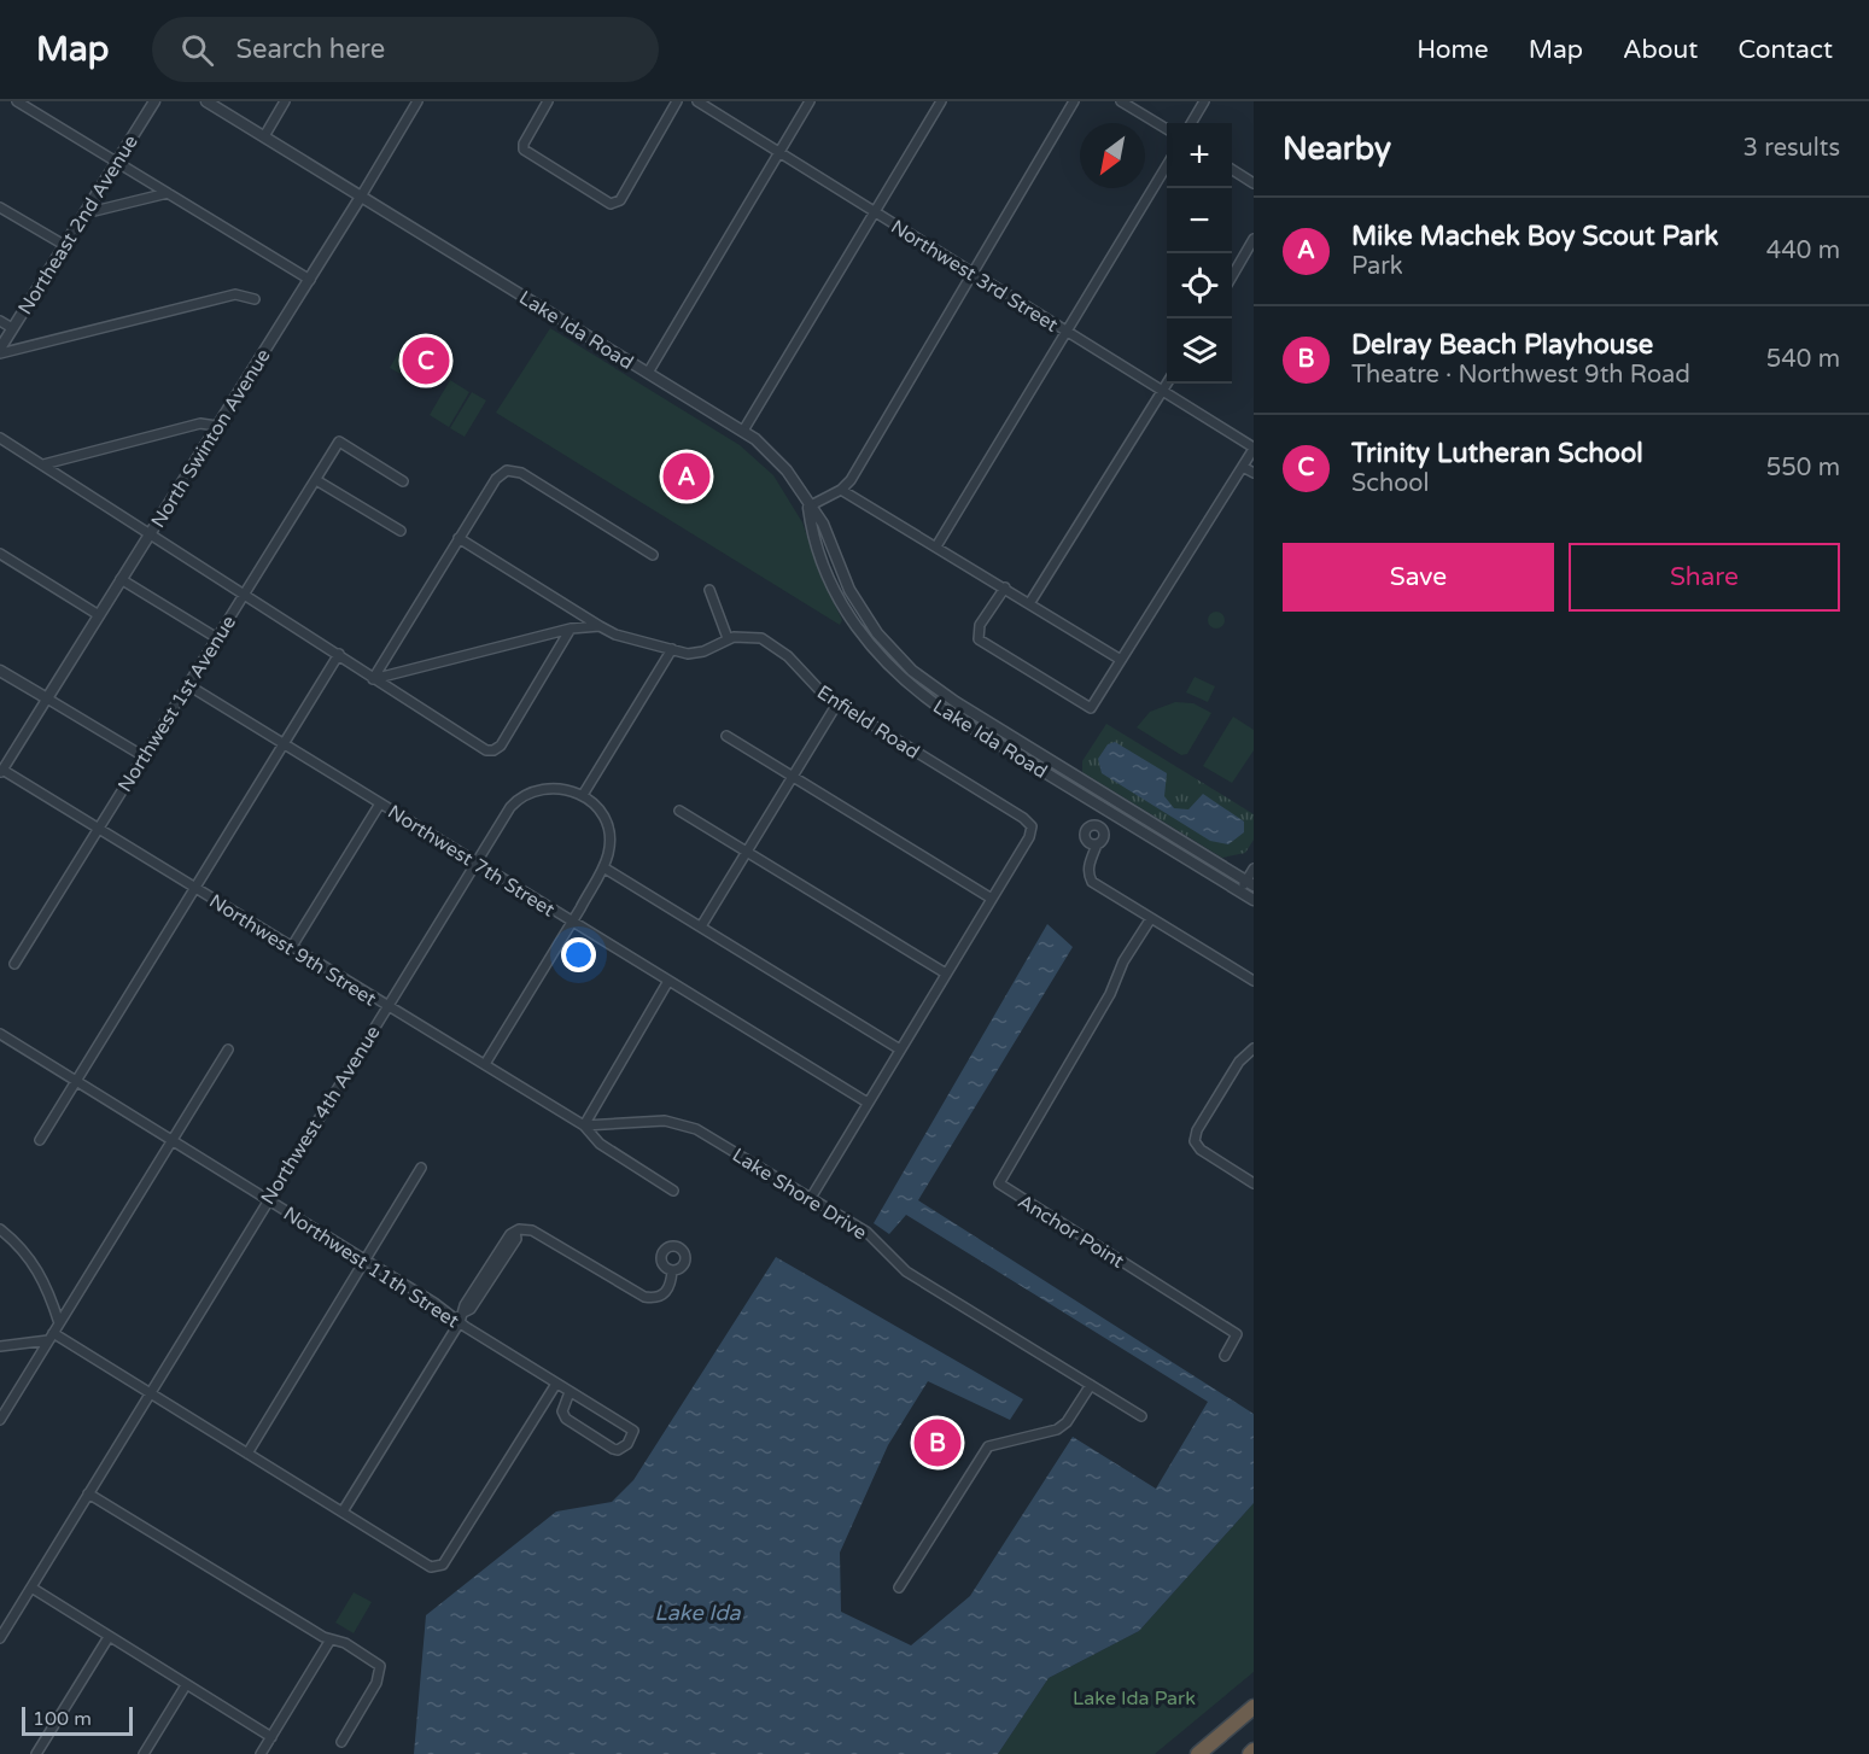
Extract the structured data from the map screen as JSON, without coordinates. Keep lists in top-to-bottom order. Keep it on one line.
{"streets":{"street":["Northeast 2nd Avenue","Northwest 3rd Street","Lake Ida Road","North Swinton Avenue","Northwest 1st Avenue","Enfield Road","Northwest 7th Street","Northwest 9th Street","Northwest 4th Avenue","Lake Shore Drive","Anchor Point","Northwest 11th Street"]},"crossings":[["Lake Ida Road","North Swinton Avenue"],["North Swinton Avenue","Northwest 9th Street"],["Northwest 1st Avenue","Northwest 7th Street"],["Northwest 1st Avenue","Northwest 9th Street"],["Northwest 7th Street","Northwest 4th Avenue"],["Northwest 9th Street","Northwest 4th Avenue"],["Northwest 9th Street","Lake Shore Drive"],["Northwest 4th Avenue","Northwest 11th Street"]],"water":["Lake Ida"],"parks":["Lake Ida Park"],"scale_bar":"100 m","north":"bottom left","page":{"header":"Map","search":"Search here","nav":["Home","Map","About","Contact"],"heading":["Nearby","3 results"],"map_buttons":["+","−"],"list":[{"mark":"A","name":"Mike Machek Boy Scout Park","note":"Park","value":"440 m"},{"mark":"B","name":"Delray Beach Playhouse","note":"Theatre · Northwest 9th Road","value":"540 m"},{"mark":"C","name":"Trinity Lutheran School","note":"School","value":"550 m"}],"pins":["C","A","B"],"buttons":["Save","Share"],"scale":"100 m"}}
